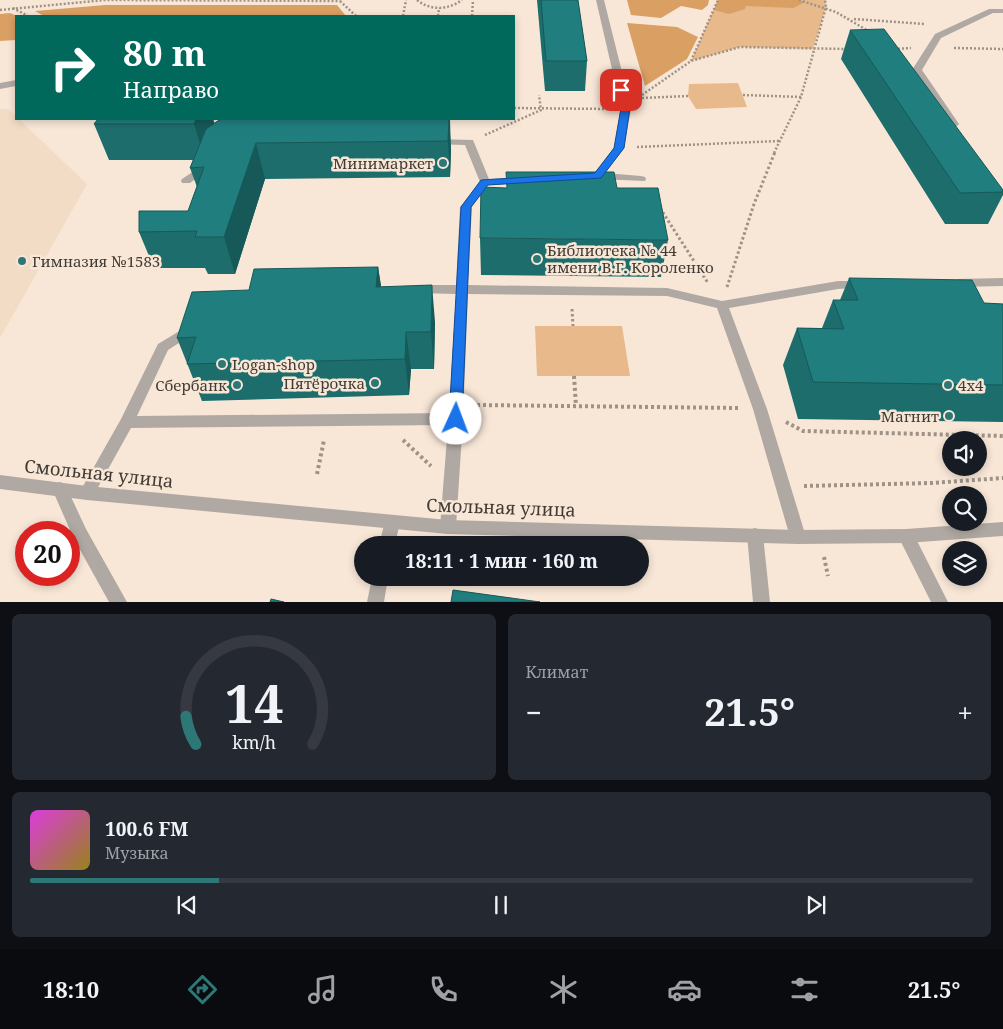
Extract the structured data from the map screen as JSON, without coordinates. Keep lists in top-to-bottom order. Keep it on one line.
{"streets":{"street":["Смольная улица"]},"places":["Минимаркет","Библиотека № 44 имени В.Г. Короленко","Гимназия №1583","Logan-shop","Пятёрочка","Сбербанк","4х4","Магнит"],"page":{"turn":["80 m","Направо"],"limit":"20","trip":"18:11 · 1 мин · 160 m","tile":"Климат","heat":["−","21.5°","+"],"song":["100.6 FM","Музыка"],"tabs":["18:10","21.5°"],"gauge":["14","km/h"]}}
